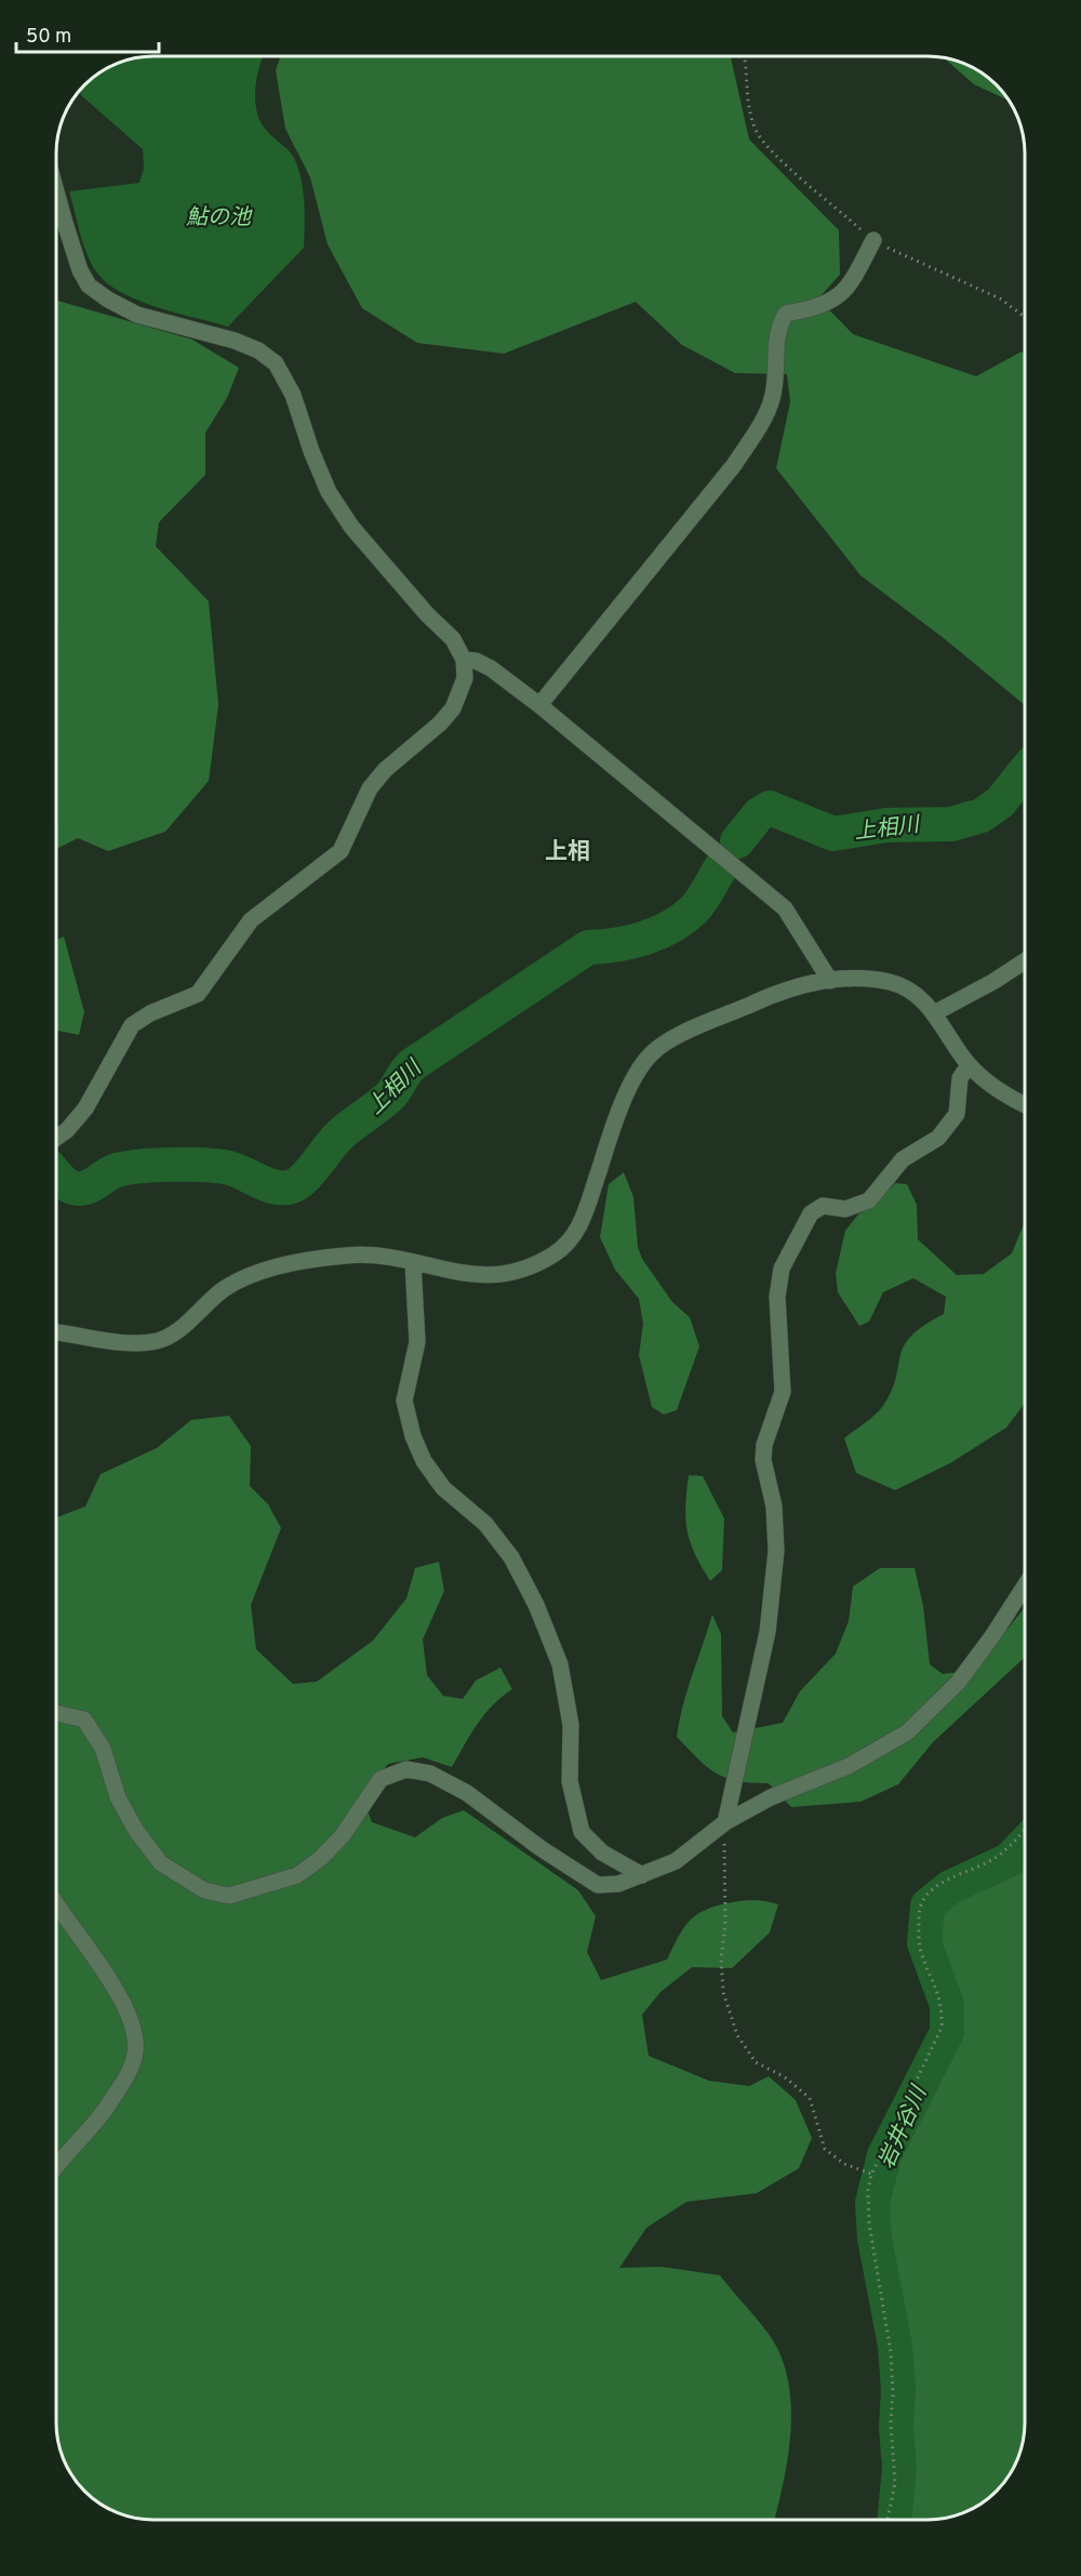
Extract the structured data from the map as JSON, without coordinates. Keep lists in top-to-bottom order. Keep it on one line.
{"districts":["上相"],"water":["鮎の池","上相川","岩井谷川"],"scale_bar":"50 m"}
